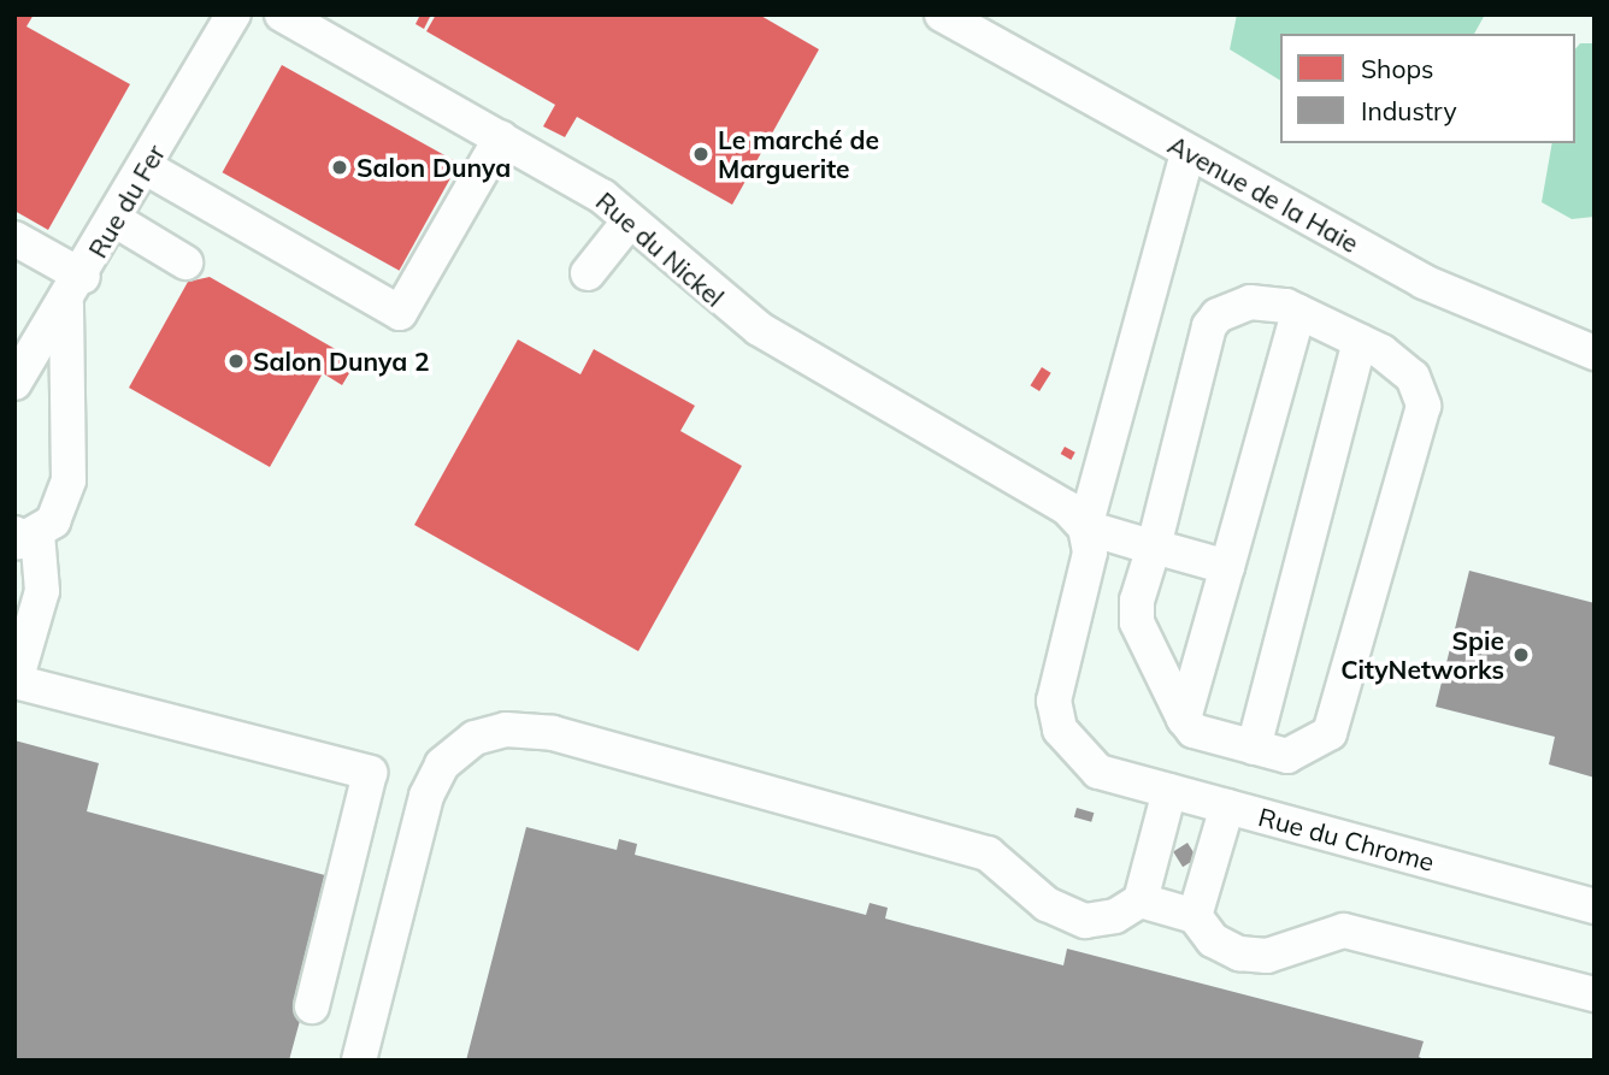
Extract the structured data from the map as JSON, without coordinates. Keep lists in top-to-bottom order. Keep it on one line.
{"streets":{"street":["Avenue de la Haie","Rue du Fer","Rue du Nickel","Rue du Chrome"]},"crossings":[["Rue du Nickel","Rue du Chrome"]],"places":["Le marché de Marguerite","Salon Dunya","Salon Dunya 2","Spie CityNetworks"],"legend":["Shops","Industry"]}
